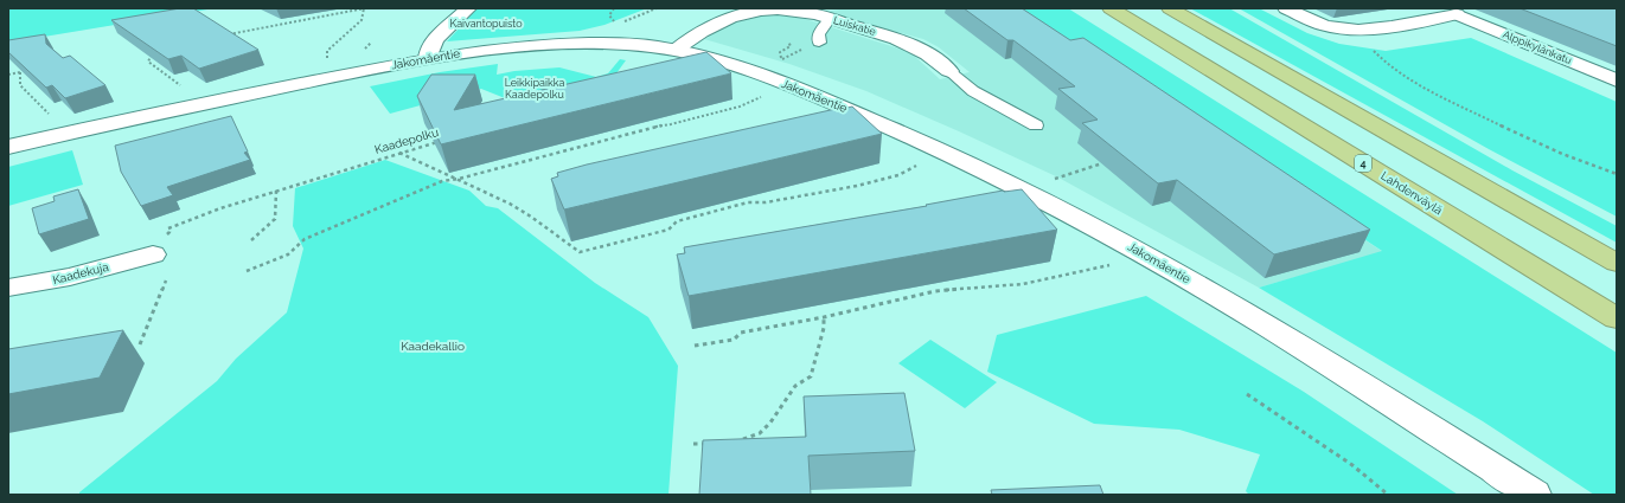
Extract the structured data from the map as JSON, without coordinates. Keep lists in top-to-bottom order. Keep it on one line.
{"streets":{"highway":["4","Lahdenväylä"],"street":["Luiskatie","Alppikylänkatu","Jakomäentie","Kaadekuja"],"path":["Kaadepolku"]},"crossings":[["Luiskatie","Jakomäentie"]],"parks":["Kaivantopuisto","Leikkipaikka Kaadepolku","Kaadekallio"]}
